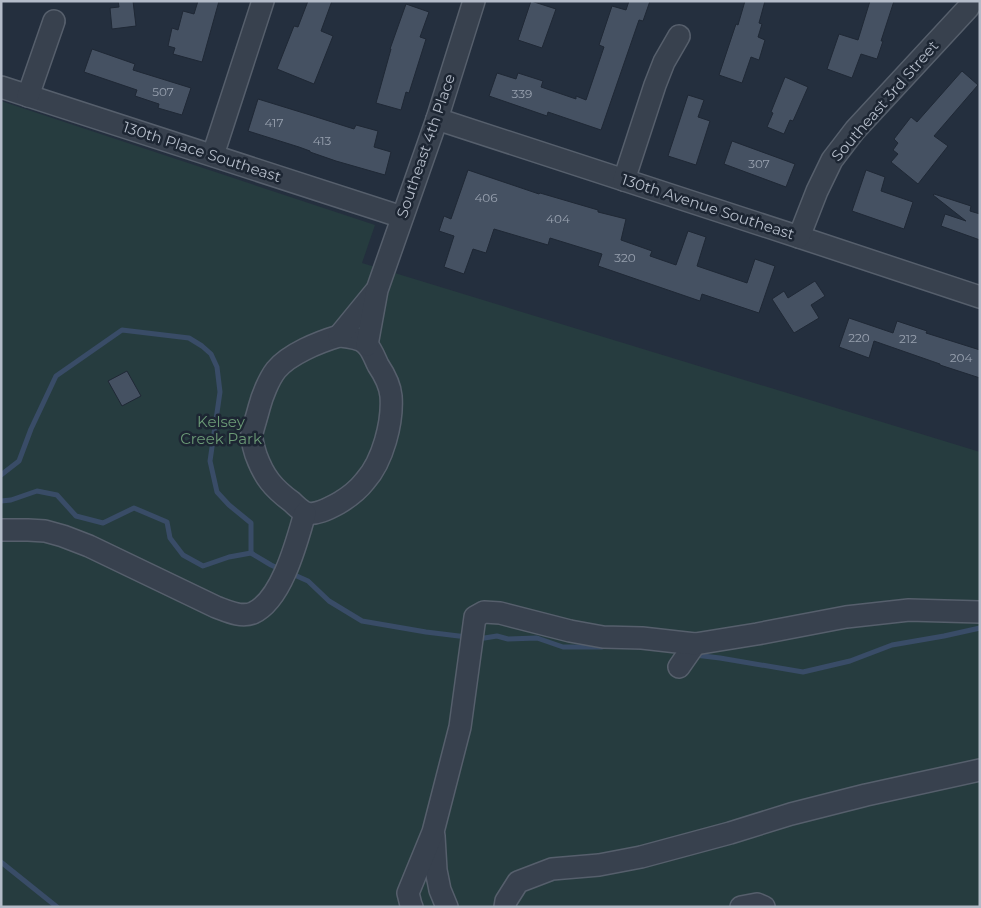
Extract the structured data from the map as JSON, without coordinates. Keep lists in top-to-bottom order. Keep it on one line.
{"streets":{"street":["Southeast 3rd Street","Southeast 4th Place","130th Place Southeast","130th Avenue Southeast"]},"crossings":[["Southeast 3rd Street","130th Avenue Southeast"],["Southeast 4th Place","130th Place Southeast"],["Southeast 4th Place","130th Avenue Southeast"]],"parks":["Kelsey Creek Park"],"house_numbers":["507","339","417","413","307","406","404","320","220","212","204"]}
